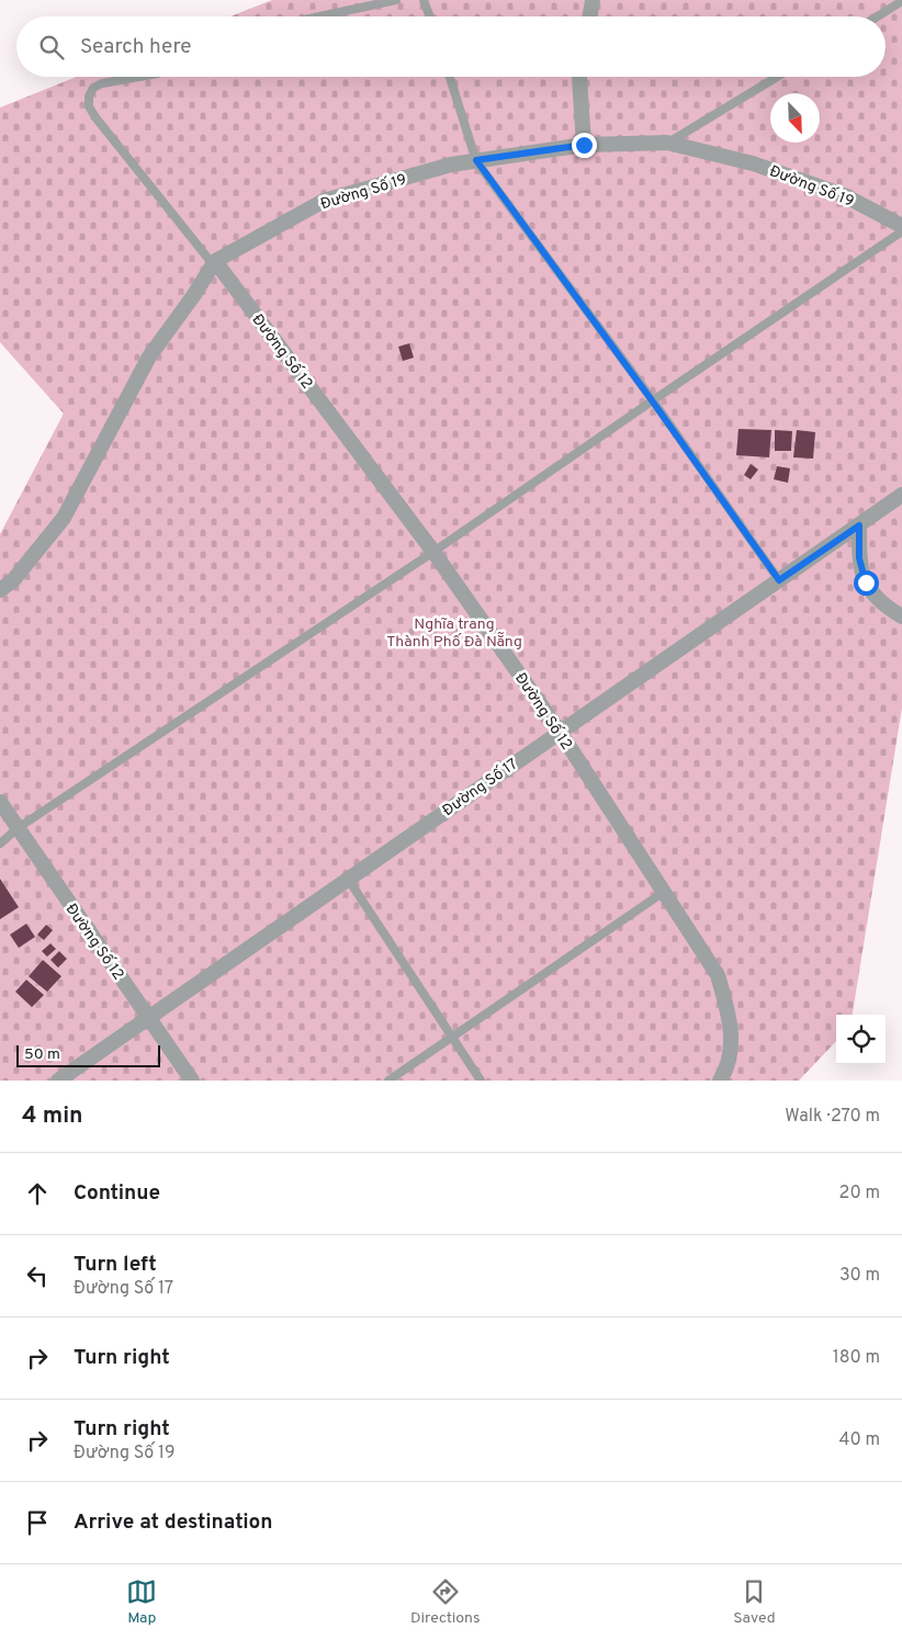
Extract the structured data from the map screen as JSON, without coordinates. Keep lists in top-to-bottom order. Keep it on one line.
{"streets":{"street":["Đường Số 19","Đường Số 12","Đường Số 17"]},"crossings":[["Đường Số 19","Đường Số 12"],["Đường Số 12","Đường Số 17"]],"parks":["Nghĩa trang Thành Phố Đà Nẵng"],"scale_bar":"50 m","north":"bottom right","page":{"search":"Search here","scale":"50 m","heading":["4 min","Walk · 270 m"],"list":[["Continue","20 m"],["Turn left","Đường Số 17","30 m"],["Turn right","180 m"],["Turn right","Đường Số 19","40 m"],"Arrive at destination"],"nav":["Map","Directions","Saved"]}}
